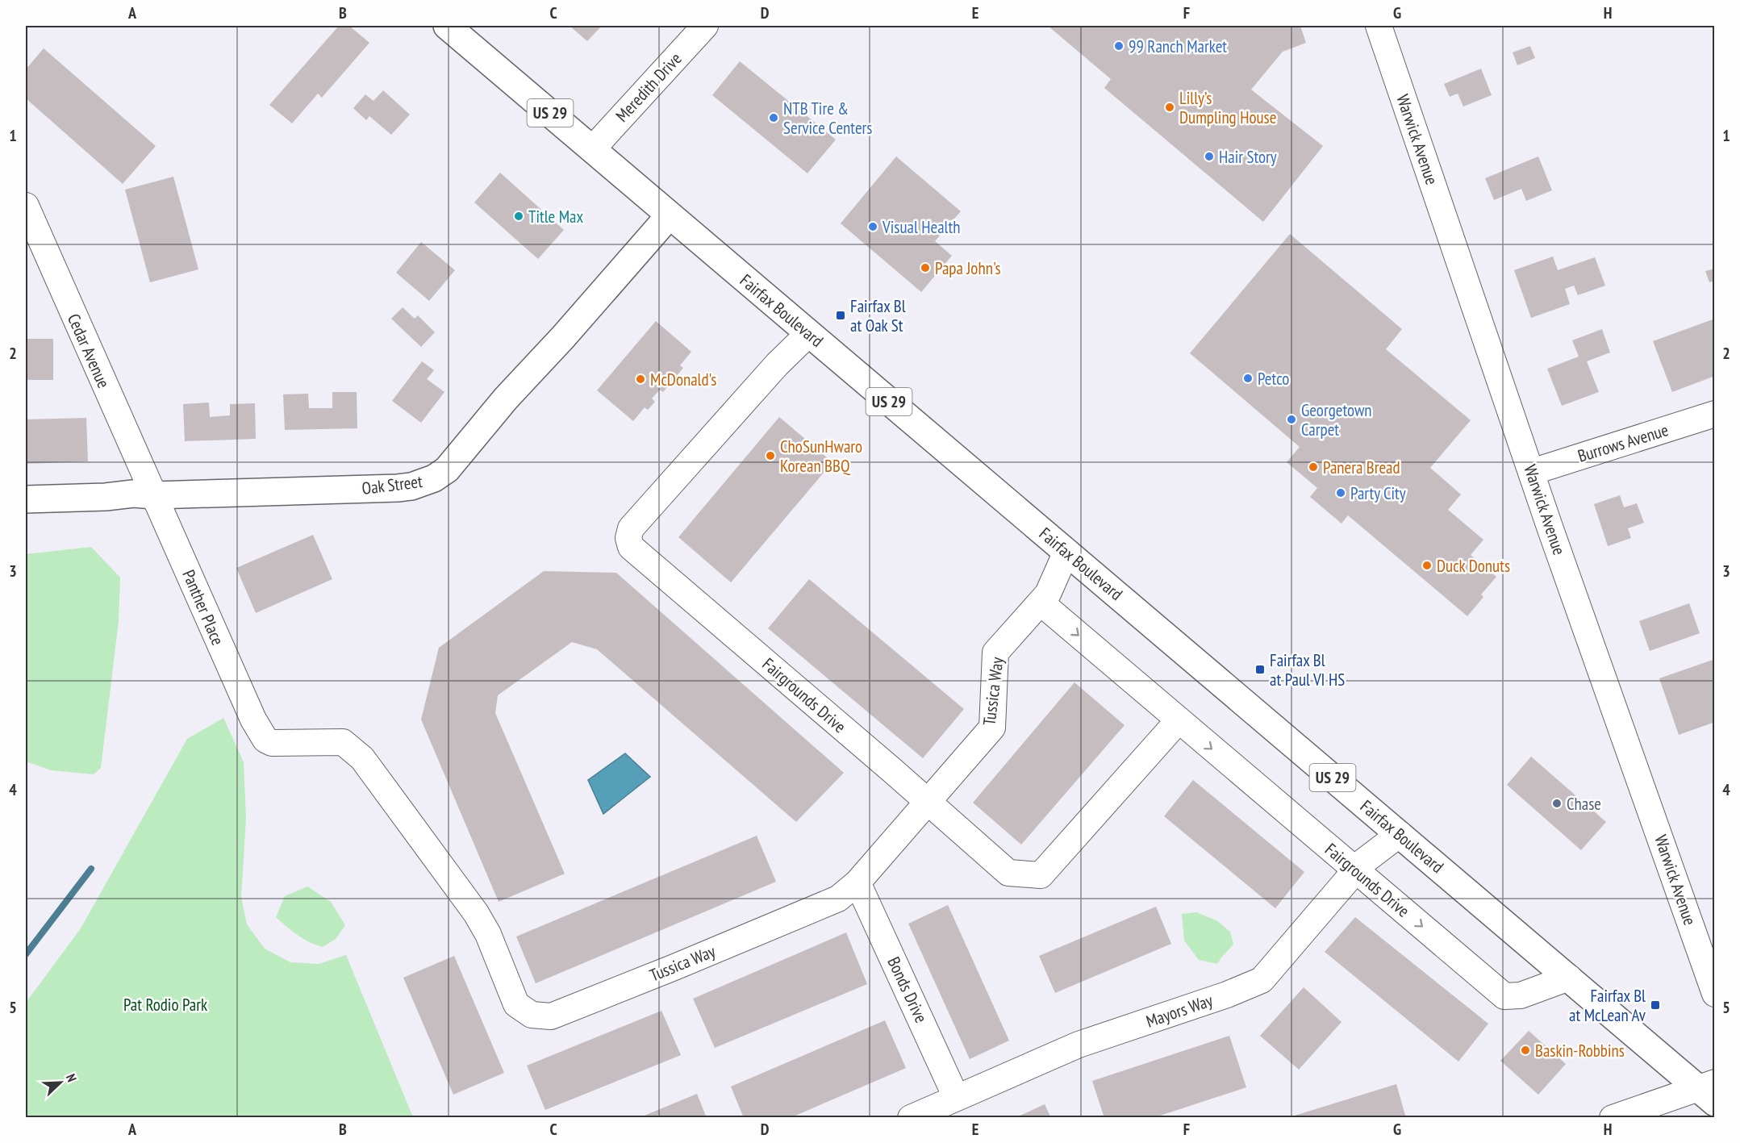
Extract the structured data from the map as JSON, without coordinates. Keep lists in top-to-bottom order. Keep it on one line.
{"streets":{"main road":["US 29","Fairfax Boulevard","Oak Street"],"street":["Meredith Drive","Warwick Avenue","Cedar Avenue","Burrows Avenue","Panther Place","Tussica Way","Fairgrounds Drive","Bonds Drive","Mayors Way"]},"crossings":[["Meredith Drive","Fairfax Boulevard"],["Warwick Avenue","Burrows Avenue"],["Fairfax Boulevard","Oak Street"],["Fairfax Boulevard","Tussica Way"],["Fairfax Boulevard","Fairgrounds Drive"],["Fairfax Boulevard","Mayors Way"],["Cedar Avenue","Oak Street"],["Cedar Avenue","Panther Place"],["Oak Street","Panther Place"],["Panther Place","Tussica Way"],["Tussica Way","Fairgrounds Drive"],["Tussica Way","Bonds Drive"],["Fairgrounds Drive","Mayors Way"],["Bonds Drive","Mayors Way"]],"one_way":["Fairgrounds Drive"],"parks":["Pat Rodio Park"],"places":{"other":["99 Ranch Market","Lilly’s Dumpling House","NTB Tire & Service Centers","Hair Story","Title Max","Visual Health","Papa John's","Petco","McDonald's","Georgetown Carpet","ChoSunHwaro Korean BBQ","Panera Bread","Party City","Duck Donuts","Chase","Baskin-Robbins"],"transit":["Fairfax Bl at Oak St","Fairfax Bl at Paul VI HS","Fairfax Bl at McLean Av"]},"north":"top right","grid":{"columns":["A","B","C","D","E","F","G","H"],"rows":["1","2","3","4","5"]}}
